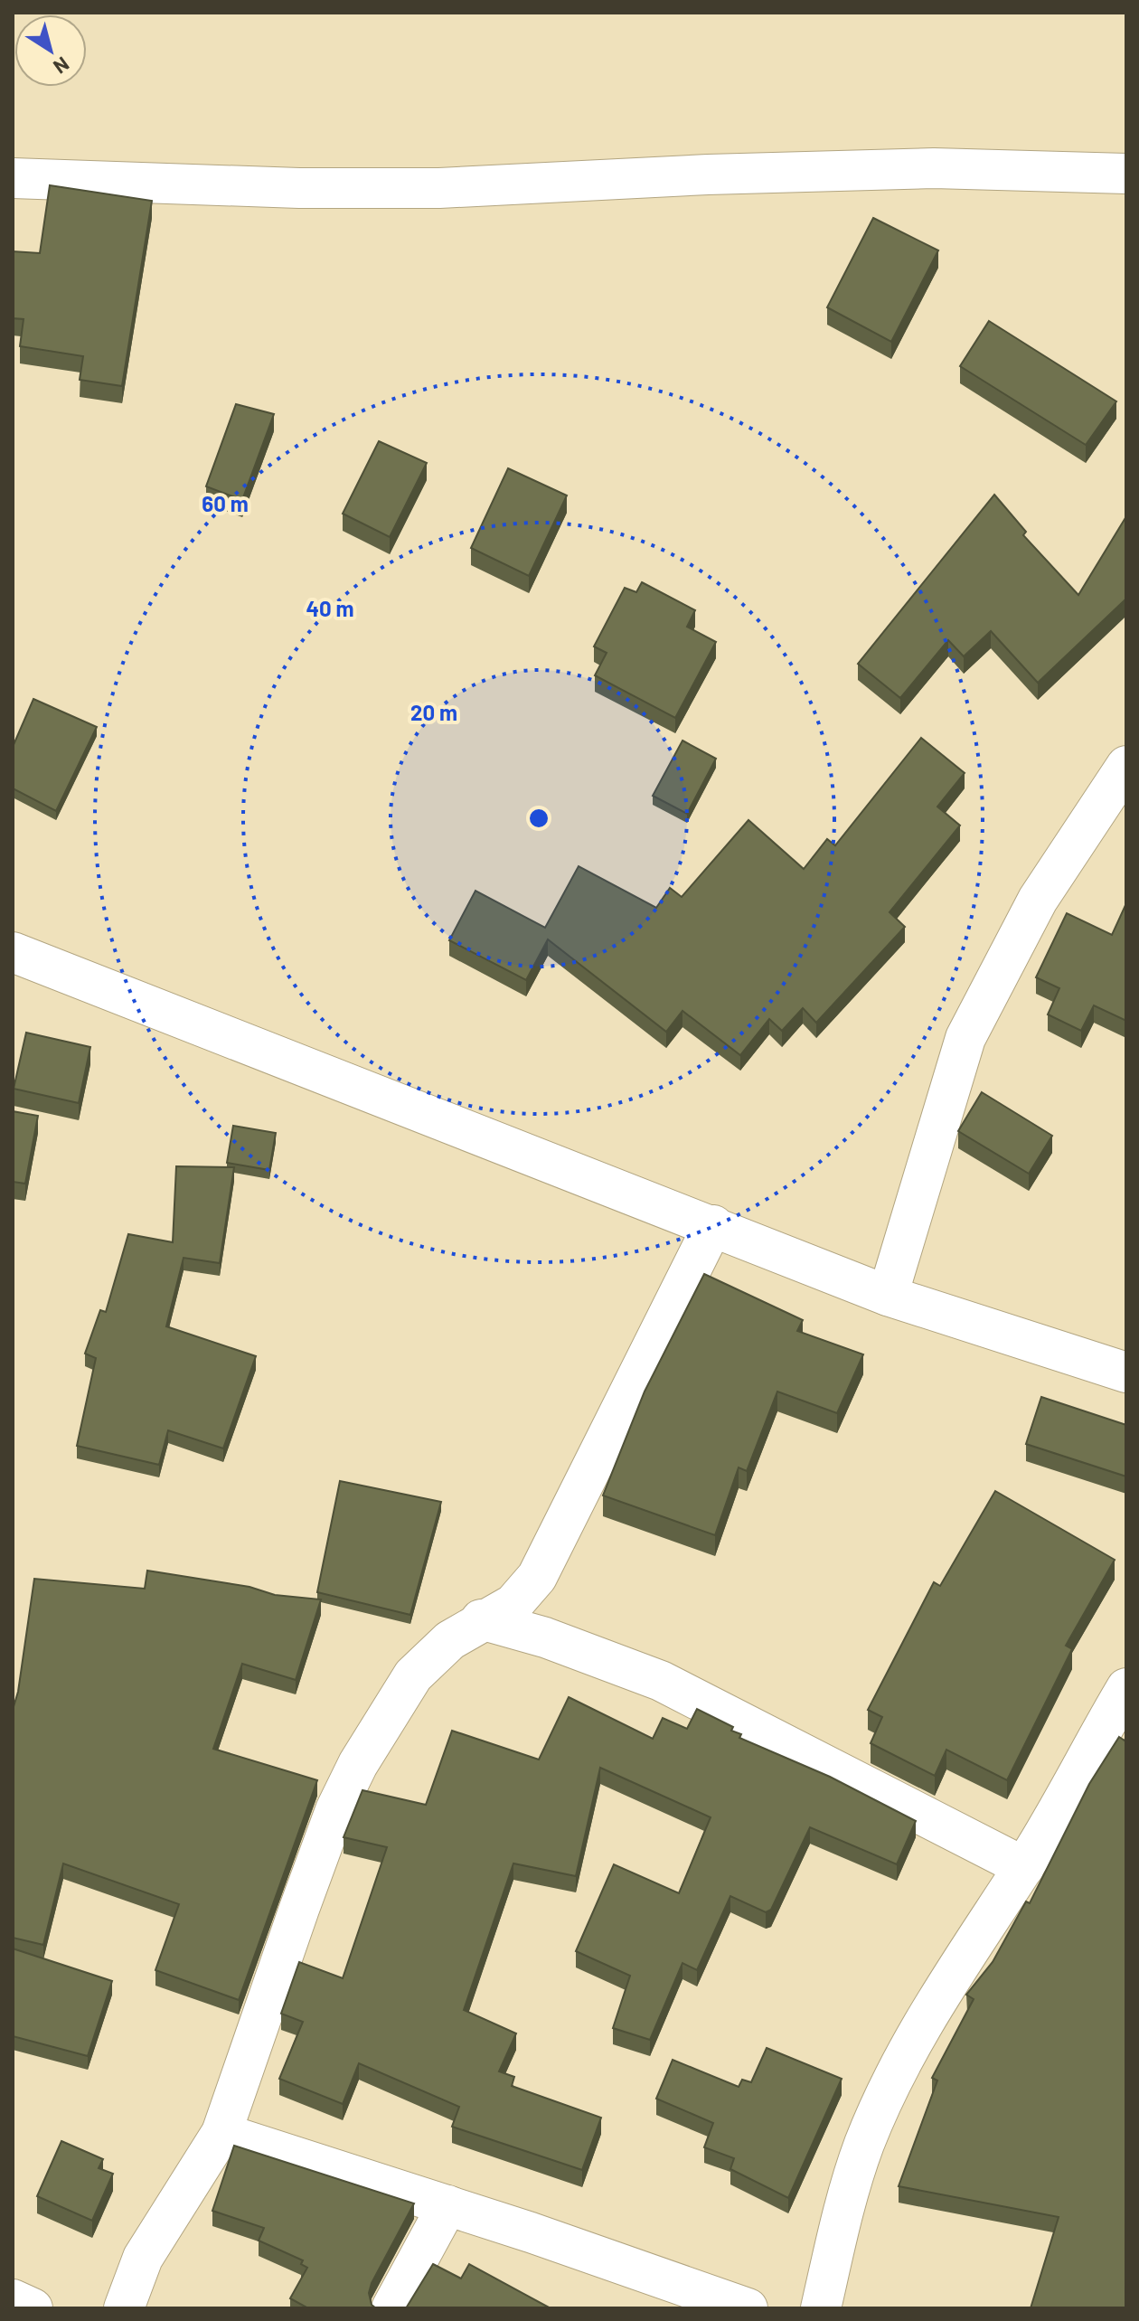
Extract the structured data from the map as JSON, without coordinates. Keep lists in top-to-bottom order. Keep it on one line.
{"north":"bottom right","rings":["60 m","40 m","20 m"]}
